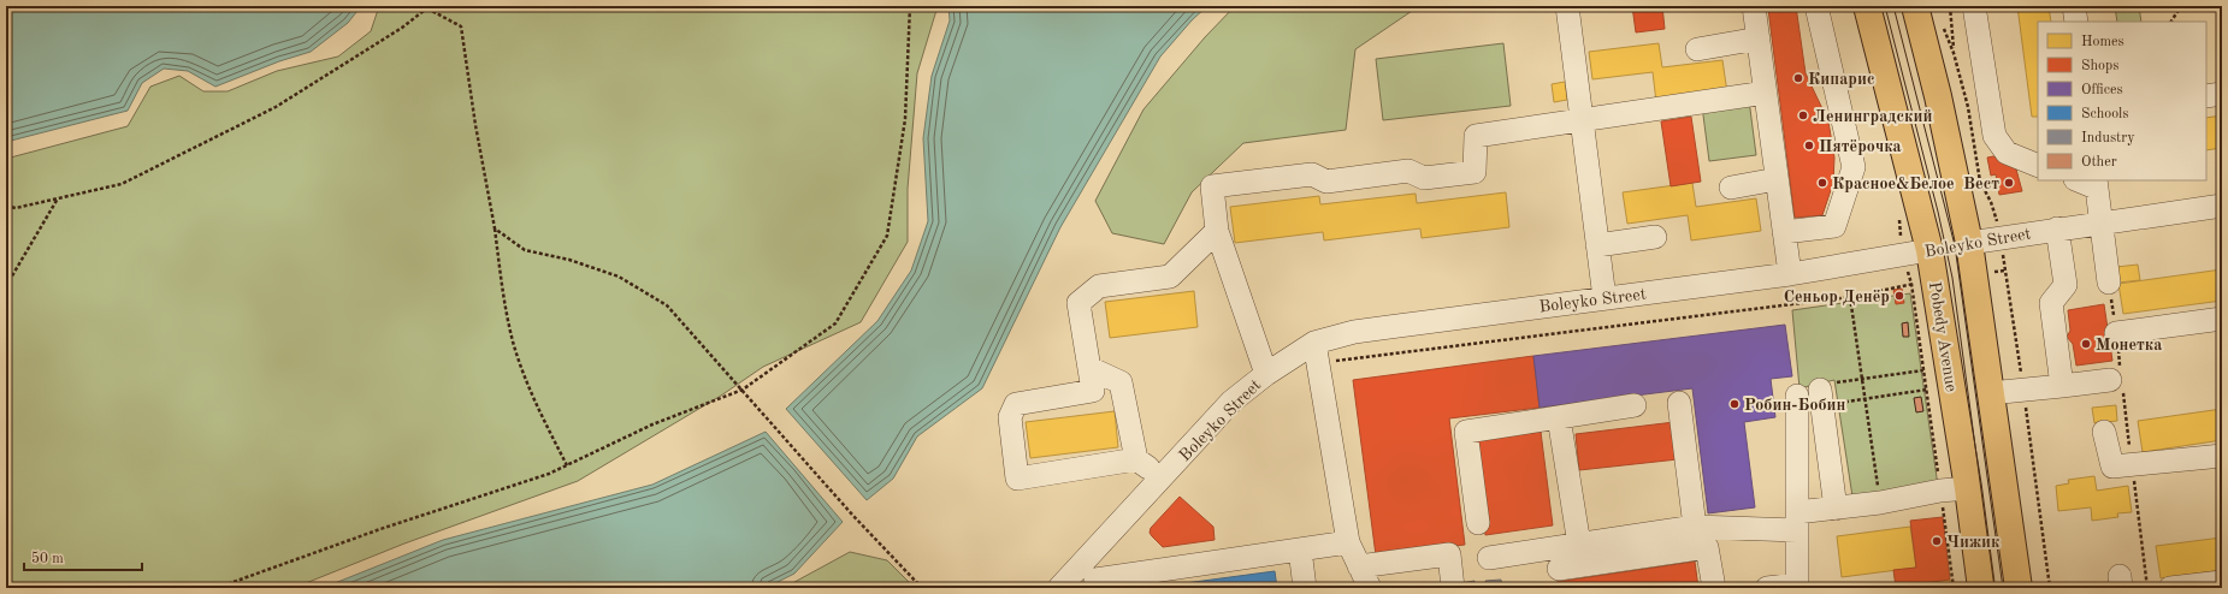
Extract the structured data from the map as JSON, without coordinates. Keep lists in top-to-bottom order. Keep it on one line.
{"streets":{"main road":["Boleyko Street","Pobedy Avenue"]},"crossings":[["Boleyko Street","Pobedy Avenue"]],"places":["Кипарис","Ленинградский","Пятёрочка","Красное&Белое","Вест","Сеньор Денёр","Монетка","Робин-Бобин","Чижик"],"legend":["Homes","Shops","Offices","Schools","Industry","Other"],"scale_bar":"50 m"}
